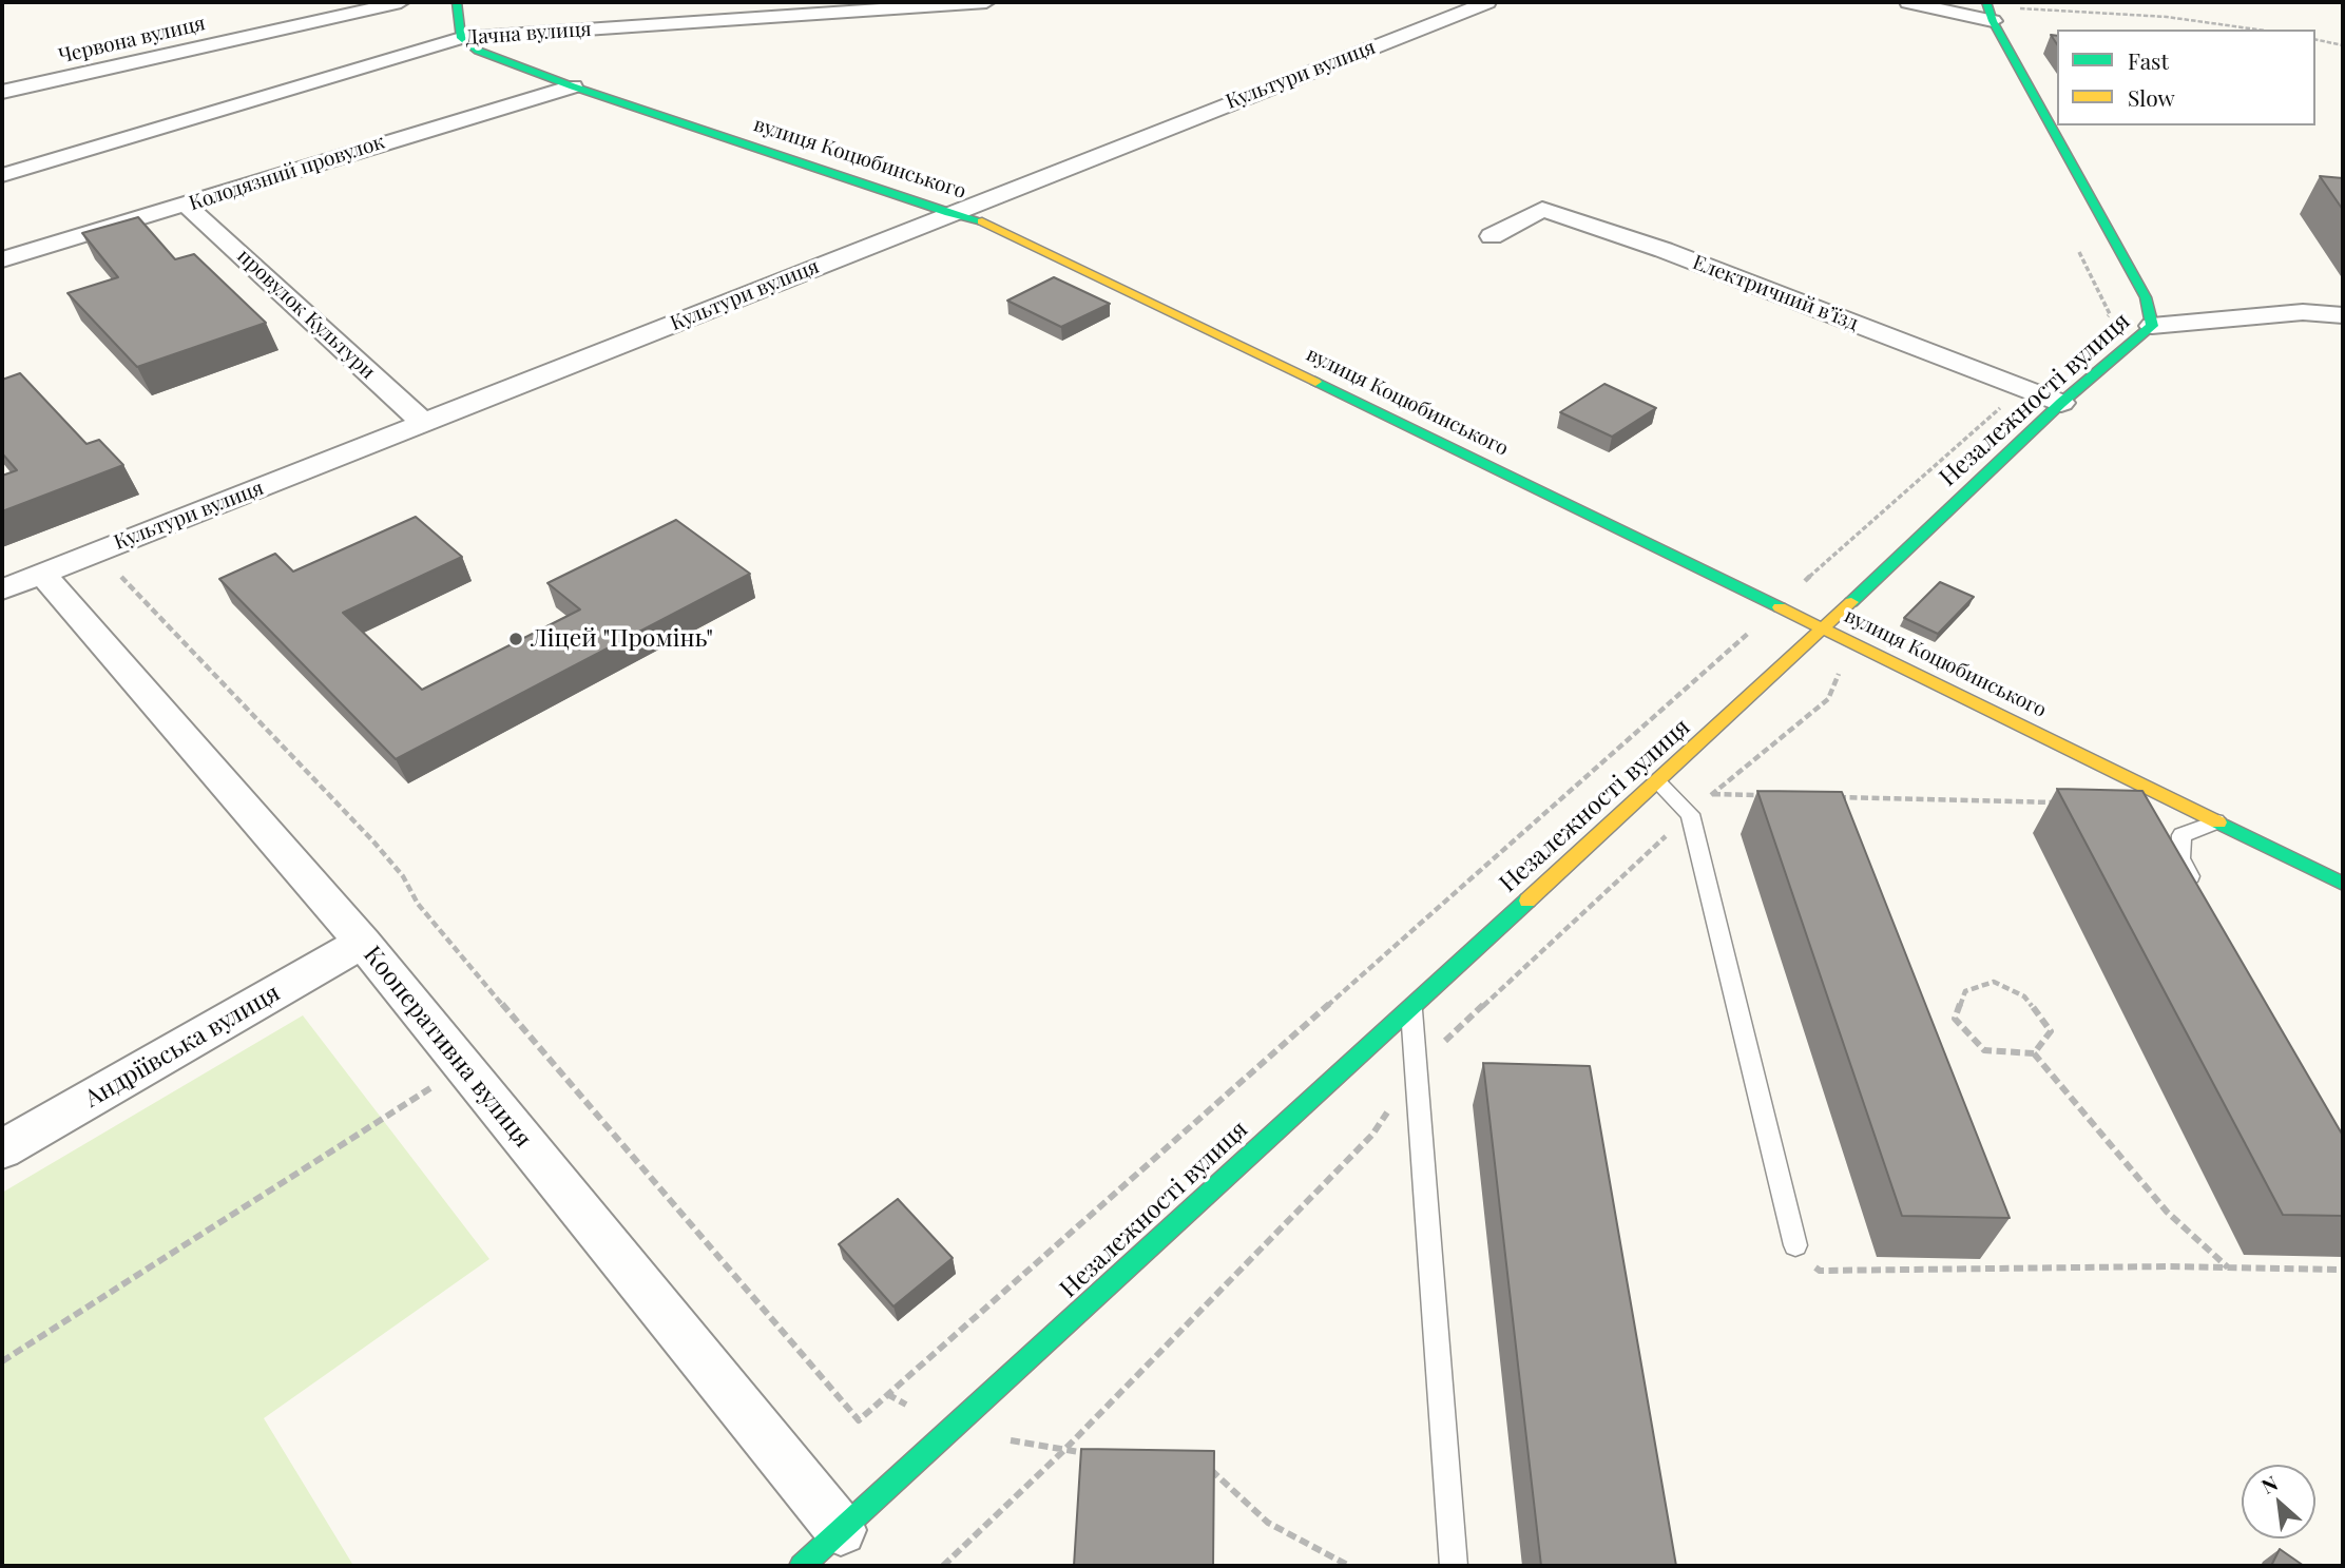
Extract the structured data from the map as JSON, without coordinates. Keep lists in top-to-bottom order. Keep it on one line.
{"streets":{"street":["Дачна вулиця","Червона вулиця","Культури вулиця","вулиця Коцюбинського","Колодязний провулок","Електричний в’їзд","провулок Культури","Незалежності вулиця","Андріївська вулиця","Кооперативна вулиця"]},"crossings":[["Дачна вулиця","вулиця Коцюбинського"],["Культури вулиця","вулиця Коцюбинського"],["Культури вулиця","провулок Культури"],["Культури вулиця","Кооперативна вулиця"],["вулиця Коцюбинського","Колодязний провулок"],["вулиця Коцюбинського","Незалежності вулиця"],["Колодязний провулок","провулок Культури"],["Електричний в’їзд","Незалежності вулиця"],["Незалежності вулиця","Кооперативна вулиця"],["Андріївська вулиця","Кооперативна вулиця"]],"places":["Ліцей \"Промінь\""],"legend":["Fast","Slow"],"north":"top left"}
